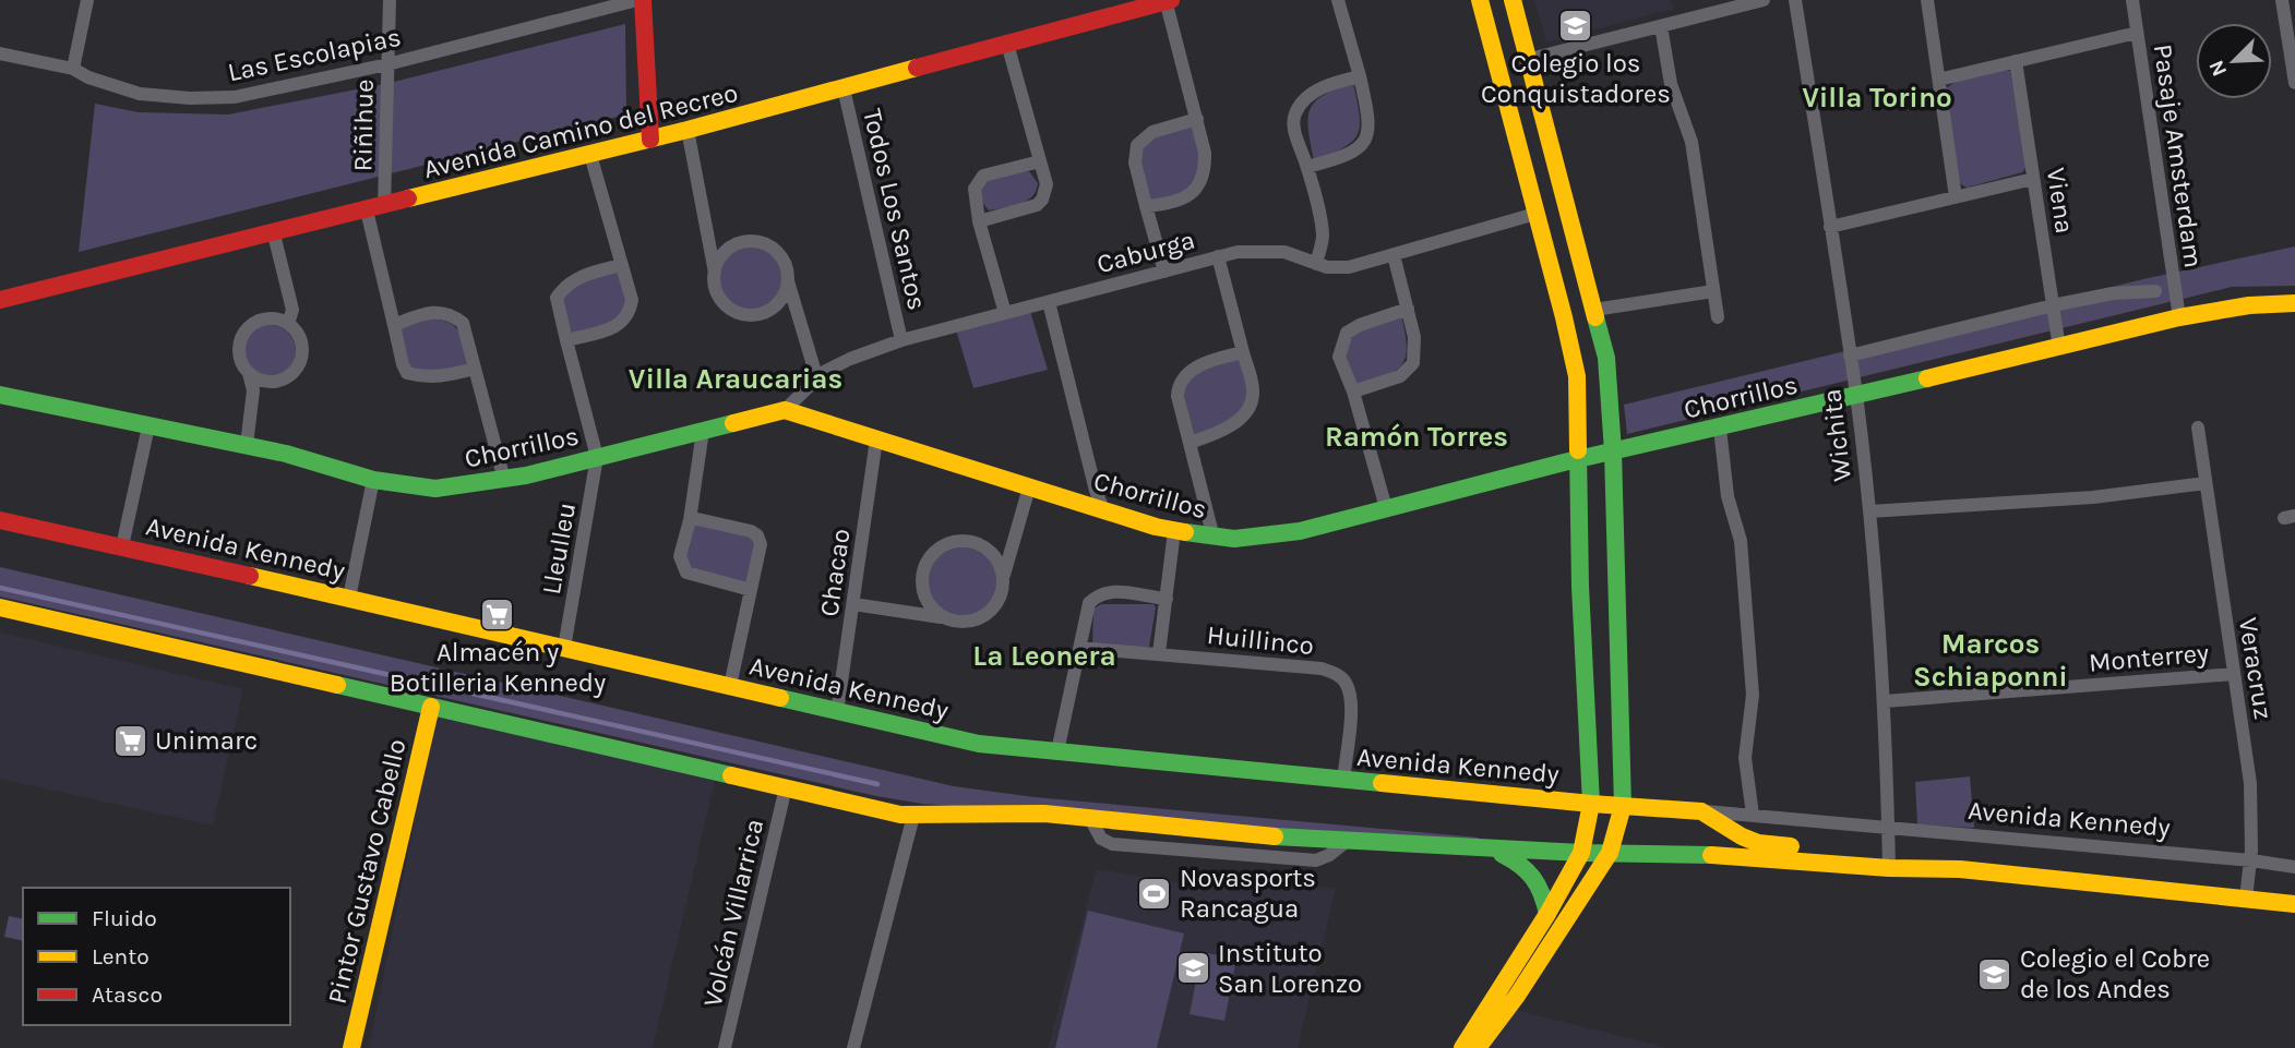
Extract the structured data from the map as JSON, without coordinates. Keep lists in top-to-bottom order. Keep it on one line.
{"streets":{"main road":["Avenida Camino del Recreo","Chorrillos","Avenida Kennedy","Pintor Gustavo Cabello"],"street":["Las Escolapias","Riñihue","Pasaje Amsterdam","Viena","Todos Los Santos","Caburga","Wichita","Lleulleu","Chacao","Huillinco","Monterrey","Veracruz","Volcán Villarrica"]},"crossings":[["Las Escolapias","Riñihue"],["Riñihue","Avenida Camino del Recreo"],["Avenida Camino del Recreo","Todos Los Santos"],["Pasaje Amsterdam","Chorrillos"],["Viena","Chorrillos"],["Todos Los Santos","Caburga"],["Caburga","Chorrillos"],["Chorrillos","Wichita"],["Chorrillos","Lleulleu"],["Chorrillos","Chacao"],["Wichita","Avenida Kennedy"],["Wichita","Monterrey"],["Avenida Kennedy","Lleulleu"],["Avenida Kennedy","Chacao"],["Avenida Kennedy","Huillinco"],["Avenida Kennedy","Veracruz"],["Avenida Kennedy","Pintor Gustavo Cabello"],["Avenida Kennedy","Volcán Villarrica"],["Monterrey","Veracruz"]],"districts":["Villa Torino","Villa Araucarias","Ramón Torres","Marcos Schiaponni","La Leonera"],"places":{"school or university":["Colegio los Conquistadores","Instituto San Lorenzo","Colegio el Cobre de los Andes"],"supermarket":["Almacén y Botilleria Kennedy","Unimarc"],"sports":["Novasports Rancagua"]},"legend":["Fluido","Lento","Atasco"],"north":"bottom left"}
